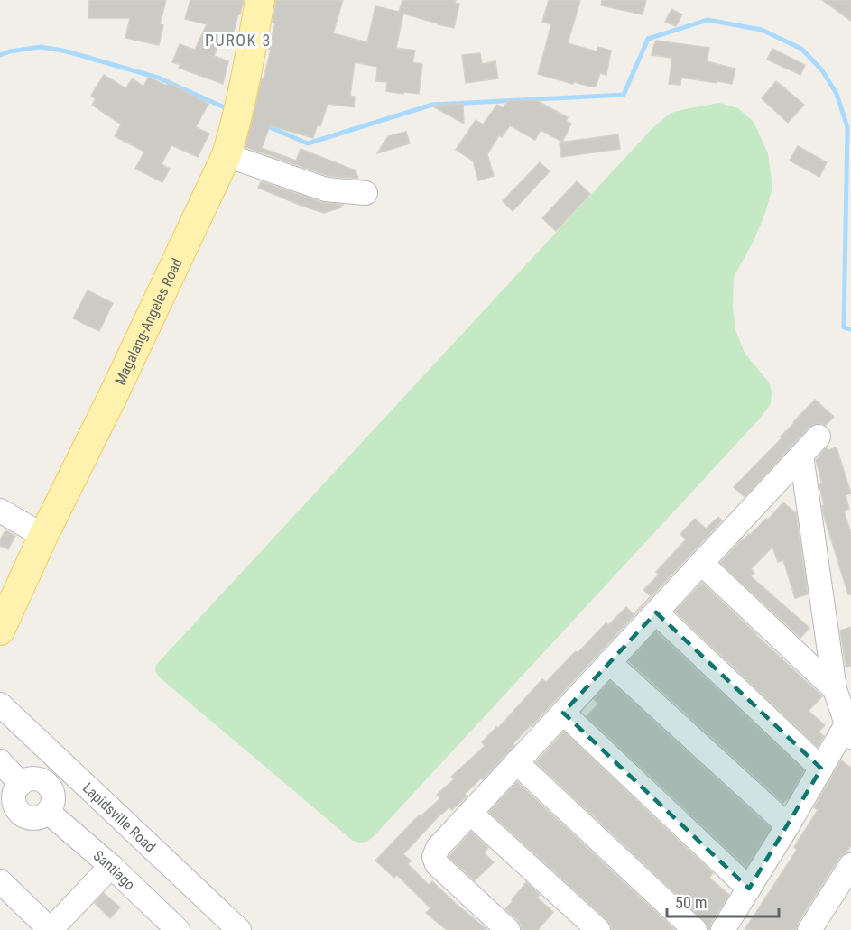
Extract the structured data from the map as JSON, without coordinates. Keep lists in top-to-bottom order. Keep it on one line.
{"streets":{"main road":["Magalang-Angeles Road"],"street":["Lapidsville Road","Santiago"]},"districts":["PUROK 3"],"scale_bar":"50 m"}
